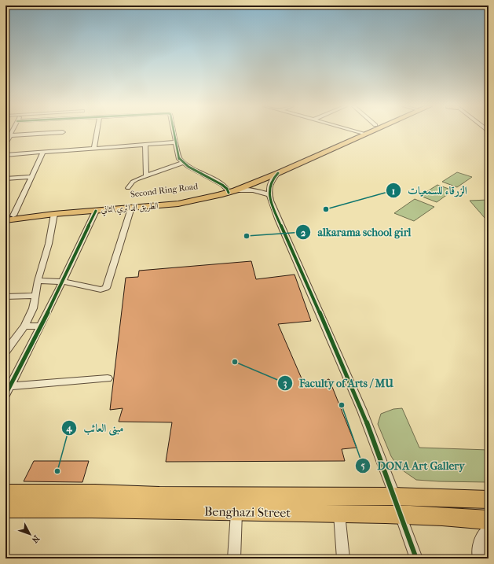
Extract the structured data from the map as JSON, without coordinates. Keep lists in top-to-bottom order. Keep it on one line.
{"streets":{"main road":["Second Ring Road","الطريق الدائري الثاني","Benghazi Street"]},"crossings":[["Second Ring Road","الطريق الدائري الثاني"]],"places":["الزرقاء للسمعيات","alkarama school girl","Faculty of Arts / MU","DONA Art Gallery","مبنى العائب"],"north":"bottom right"}
